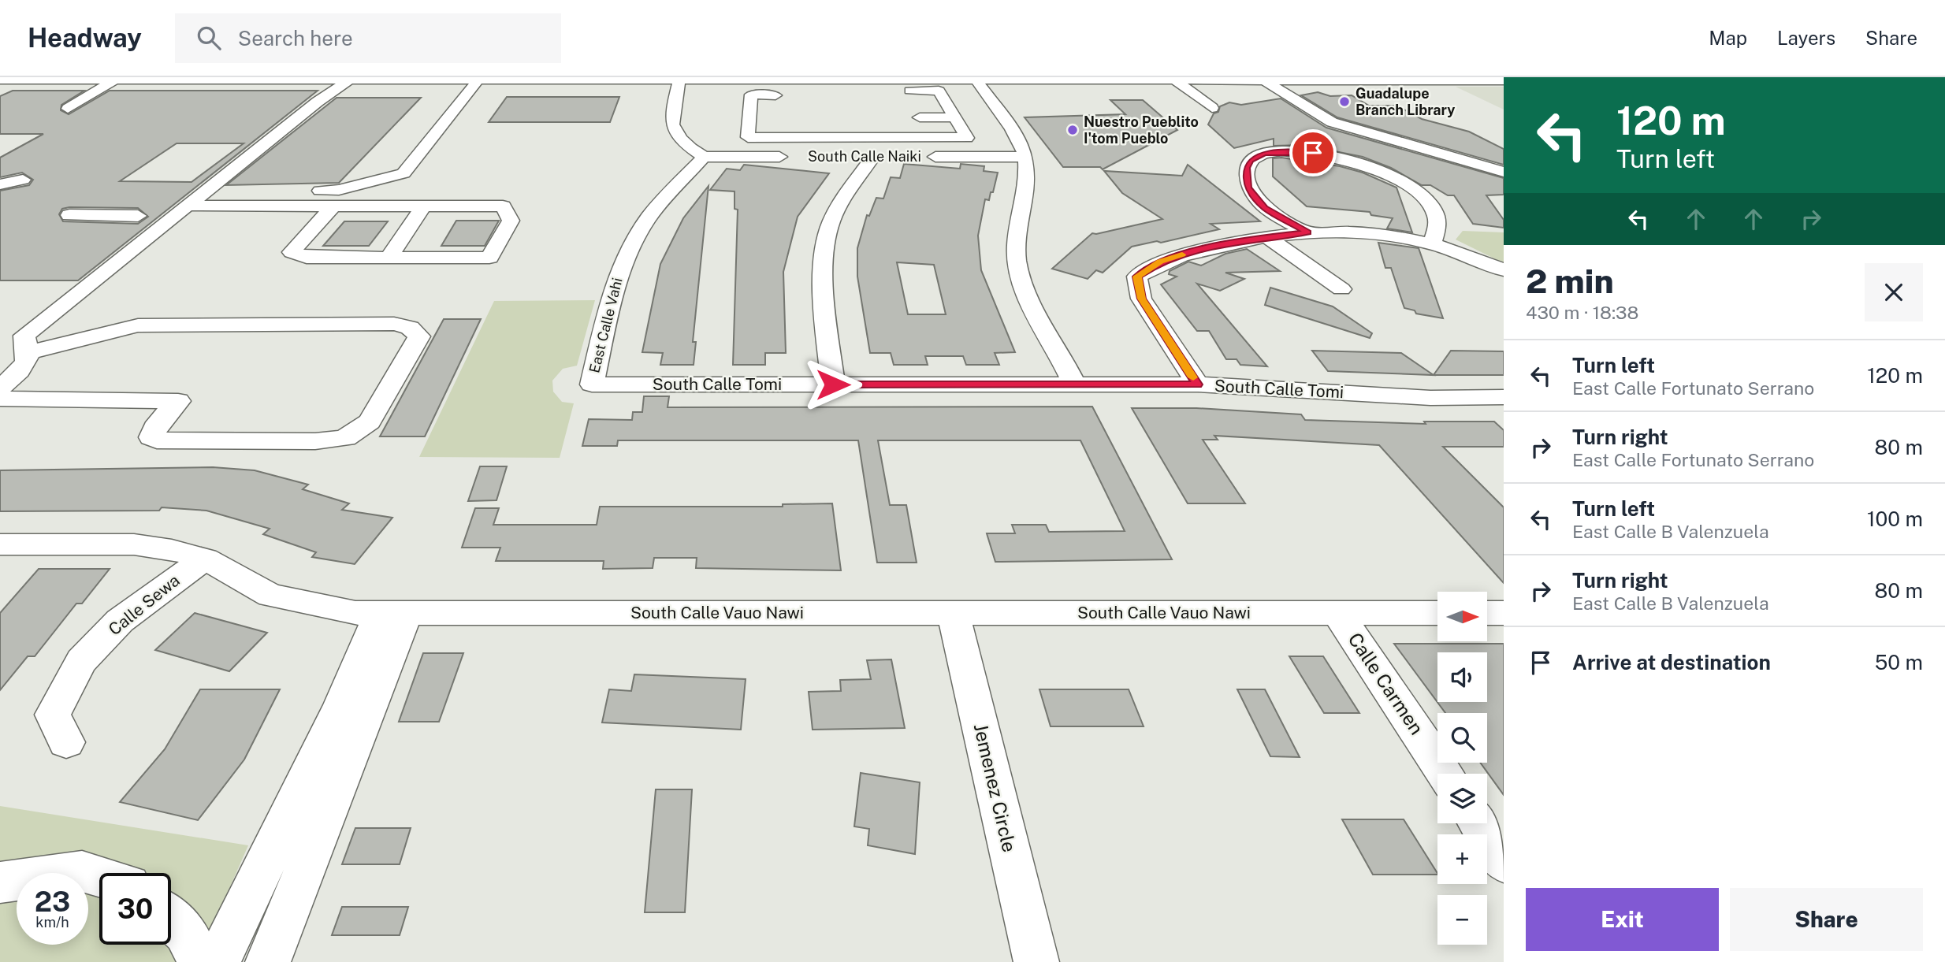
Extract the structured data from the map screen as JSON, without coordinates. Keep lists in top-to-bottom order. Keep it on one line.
{"streets":{"street":["South Calle Naiki","East Calle Vahi","South Calle Tomi","Calle Sewa","South Calle Vauo Nawi","Calle Carmen","Jemenez Circle"]},"crossings":[["South Calle Naiki","East Calle Vahi"],["South Calle Naiki","South Calle Tomi"],["East Calle Vahi","South Calle Tomi"],["Calle Sewa","South Calle Vauo Nawi"],["South Calle Vauo Nawi","Calle Carmen"],["South Calle Vauo Nawi","Jemenez Circle"]],"places":["Guadalupe Branch Library","Nuestro Pueblito I'tom Pueblo"],"north":"right","page":{"header":"Headway","search":"Search here","nav":["Map","Layers","Share"],"turn":["120 m","Turn left"],"heading":["2 min","430 m · 18:38"],"list":[{"name":"Turn left","note":"East Calle Fortunato Serrano","value":"120 m"},{"name":"Turn right","note":"East Calle Fortunato Serrano","value":"80 m"},{"name":"Turn left","note":"East Calle B Valenzuela","value":"100 m"},{"name":"Turn right","note":"East Calle B Valenzuela","value":"80 m"},{"name":"Arrive at destination","value":"50 m"}],"map_buttons":["+","−"],"speed":"23 km/h","limit":"30","buttons":["Exit","Share"]}}
